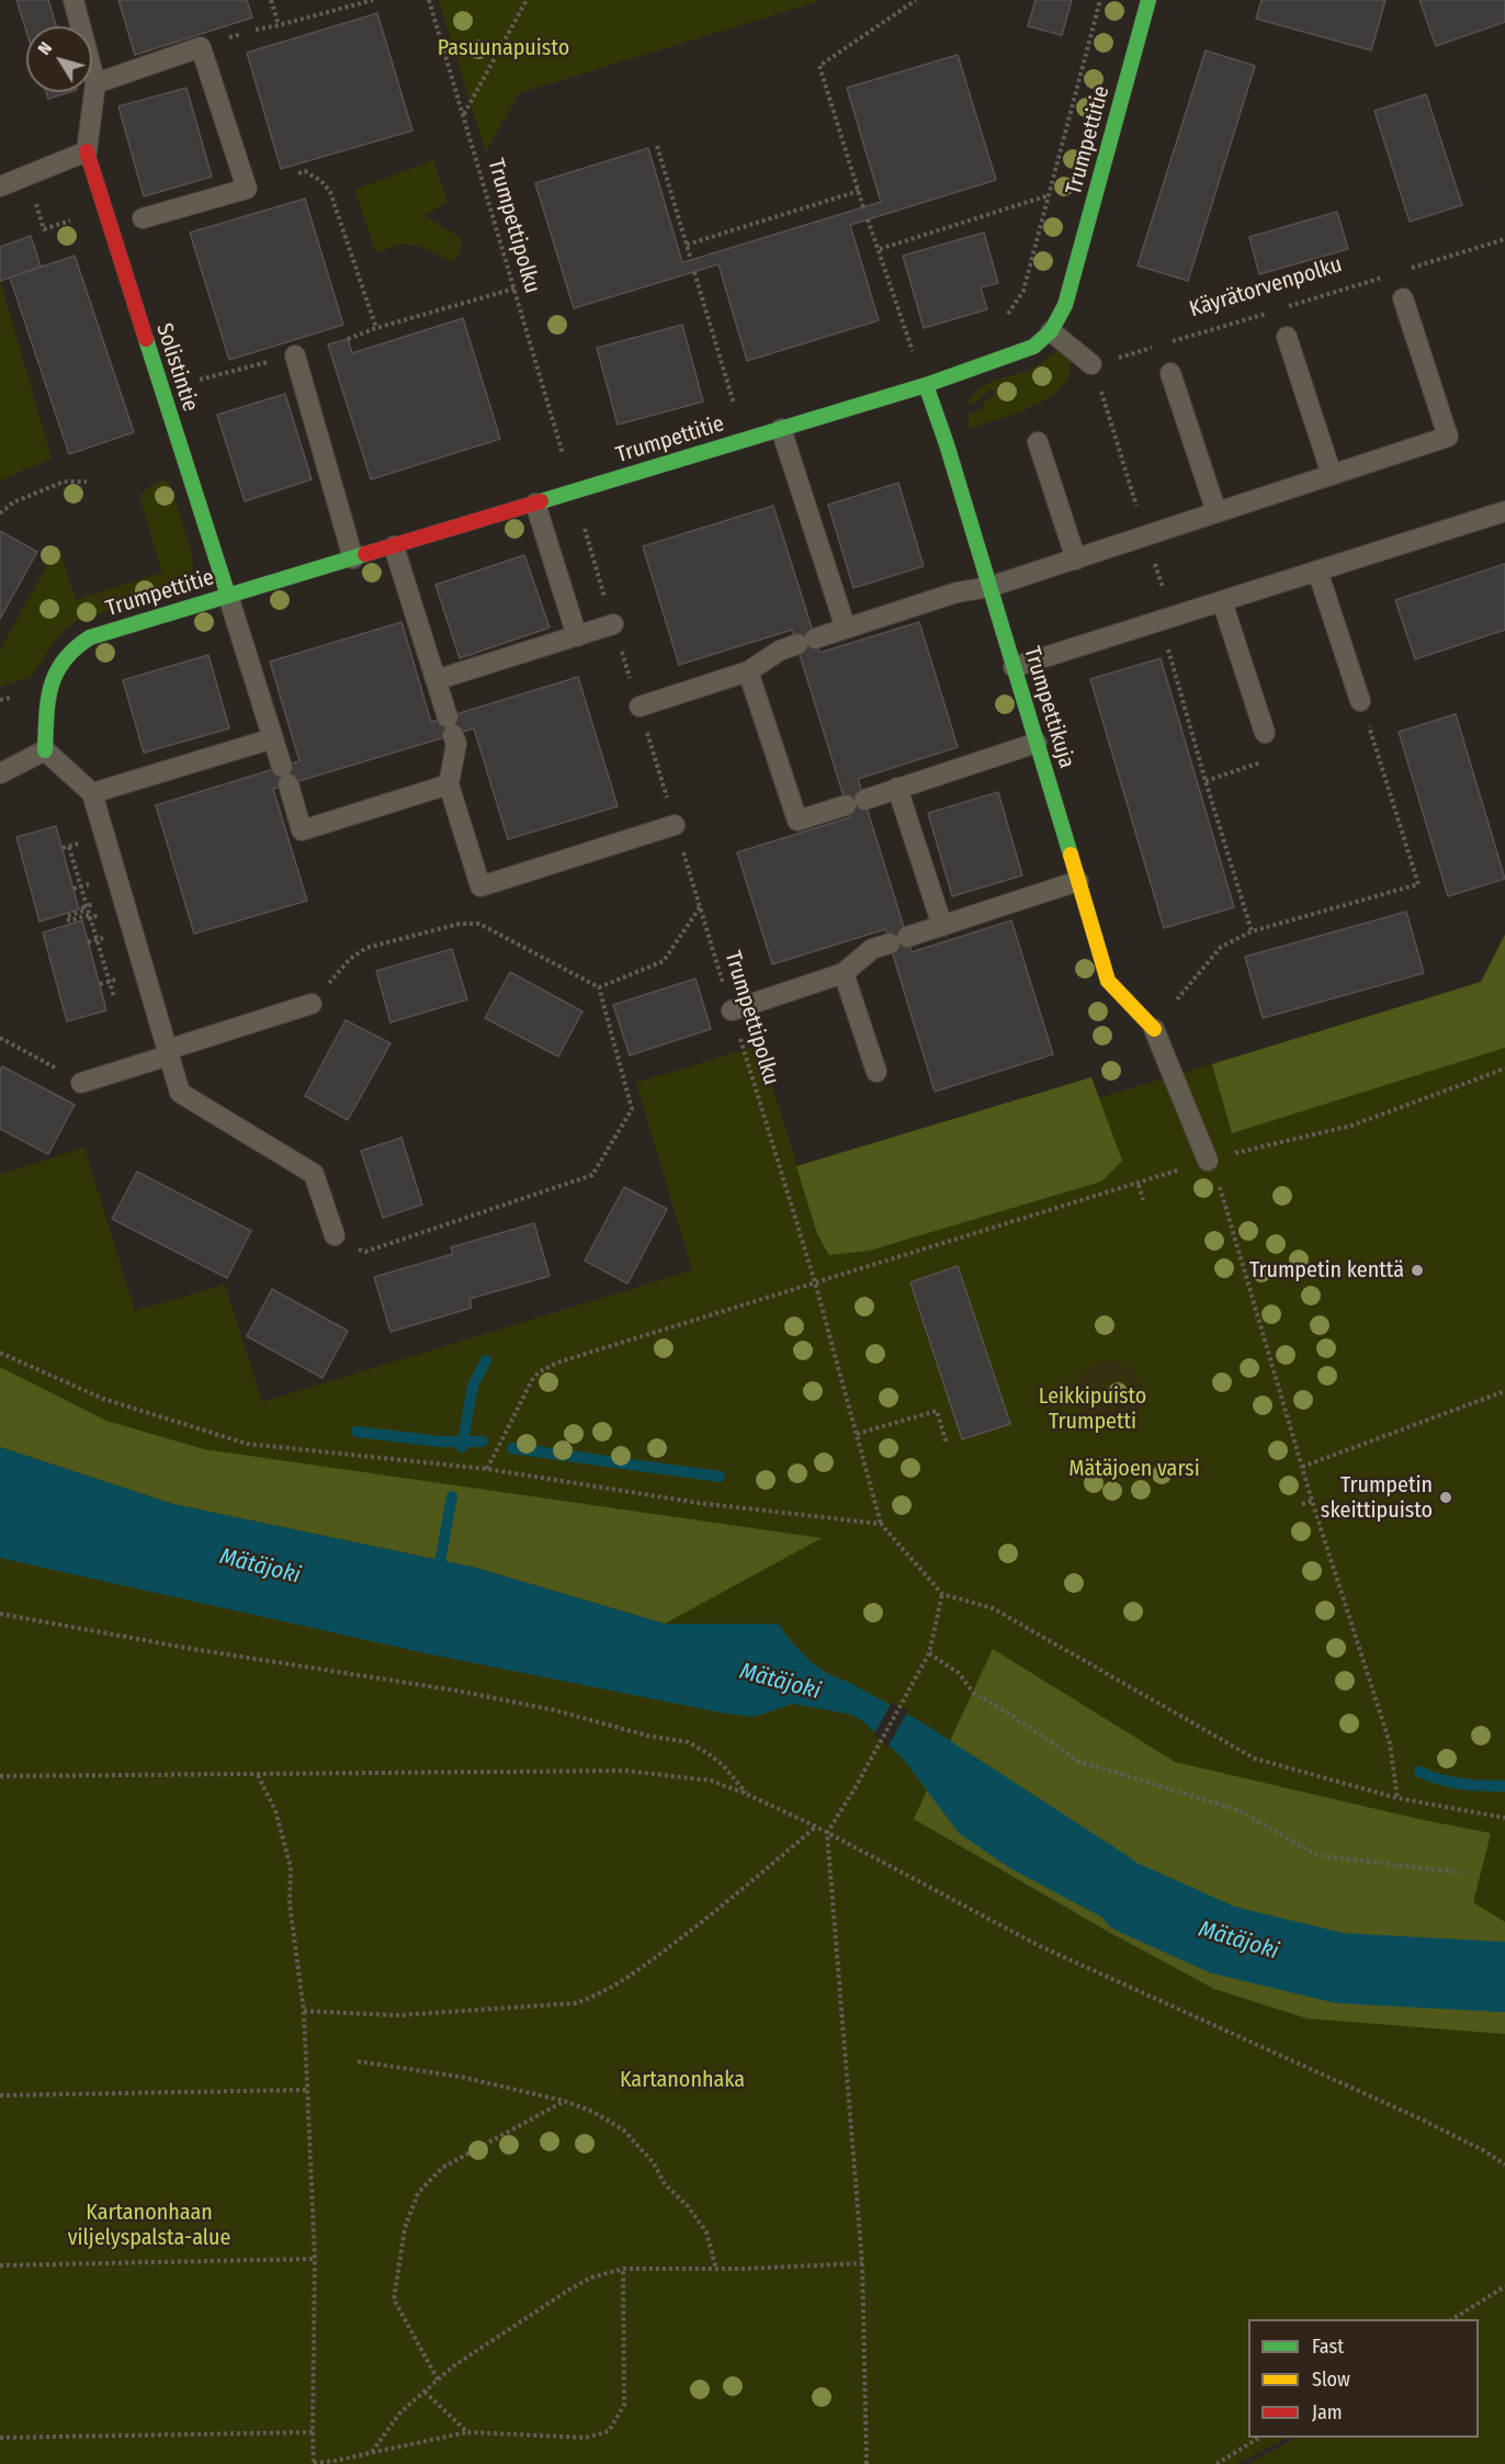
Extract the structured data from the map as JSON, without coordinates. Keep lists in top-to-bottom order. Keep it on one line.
{"streets":{"street":["Trumpettitie","Solistintie","Trumpettikuja"],"path":["Trumpettipolku","Käyrätorvenpolku"]},"crossings":[["Trumpettitie","Solistintie"],["Trumpettitie","Trumpettikuja"]],"water":["Mätäjoki"],"parks":["Pasuunapuisto","Leikkipuisto Trumpetti","Mätäjoen varsi","Kartanonhaka","Kartanonhaan viljelyspalsta-alue"],"places":["Trumpetin kenttä","Trumpetin skeittipuisto"],"legend":["Fast","Slow","Jam"],"north":"top left"}
